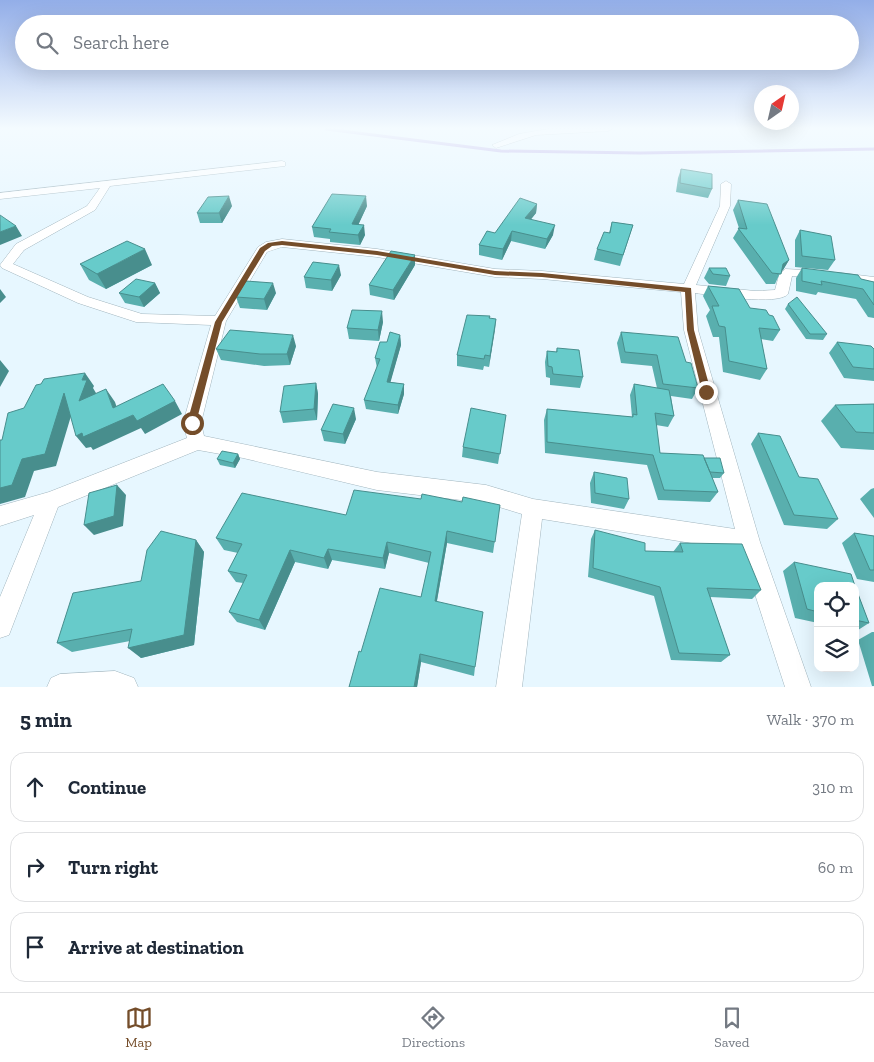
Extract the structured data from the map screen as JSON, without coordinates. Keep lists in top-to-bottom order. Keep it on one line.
{"north":"top right","page":{"search":"Search here","heading":["5 min","Walk · 370 m"],"list":[["Continue","310 m"],["Turn right","60 m"],"Arrive at destination"],"nav":["Map","Directions","Saved"]}}
